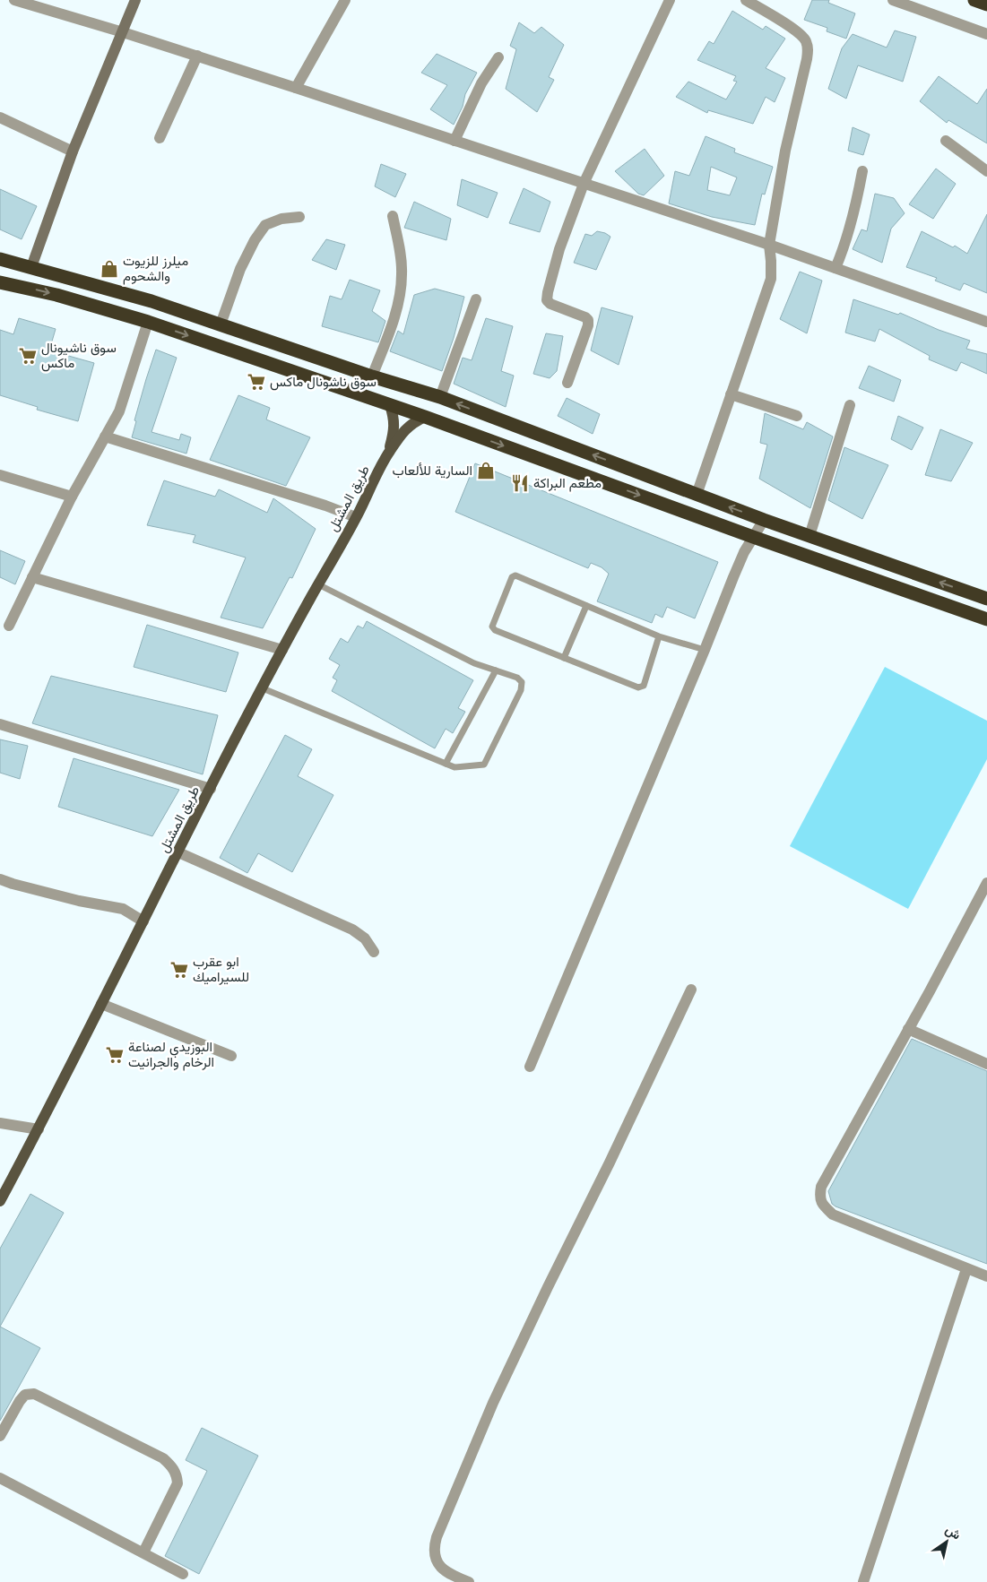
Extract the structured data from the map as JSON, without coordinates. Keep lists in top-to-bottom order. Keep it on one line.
{"streets":{"main road":["طريق المشتل"]},"places":{"shop":["ميلرز للزيوت والشحوم","السارية للألعاب"],"supermarket":["سوق ناشيونال ماكس","سوق ناشونال ماكس","ابو عقرب للسيراميك","البوزيدي لصناعة الرخام والجرانيت"],"restaurant":["مطعم البراكة"]},"north":"top right"}
